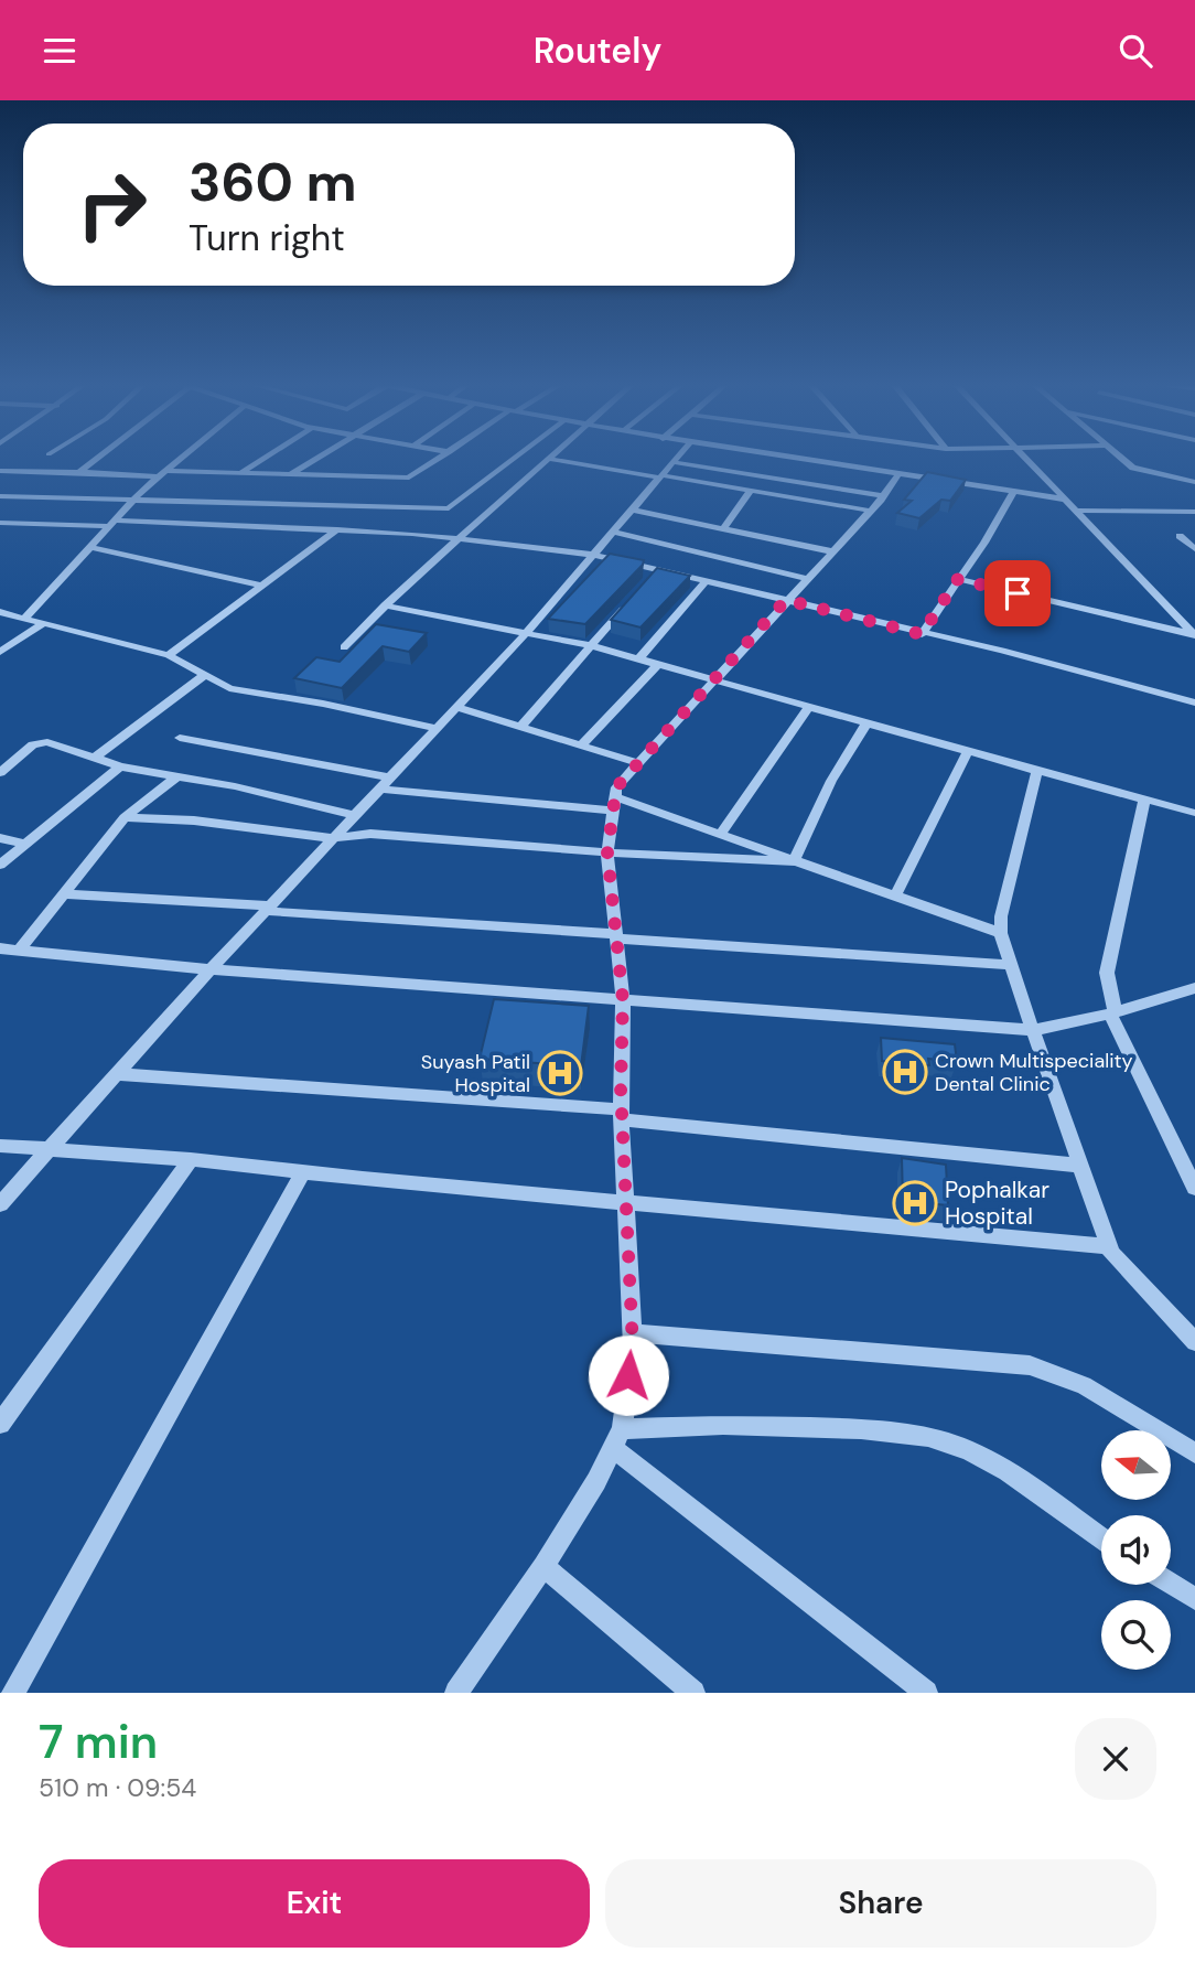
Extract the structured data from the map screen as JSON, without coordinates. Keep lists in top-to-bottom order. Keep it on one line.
{"places":{"hospital":["Crown Multispeciality Dental Clinic","Suyash Patil Hospital","Pophalkar Hospital"]},"north":"left","page":{"header":"Routely","turn":["360 m","Turn right"],"heading":["7 min","510 m · 09:54"],"buttons":["Exit","Share"]}}
